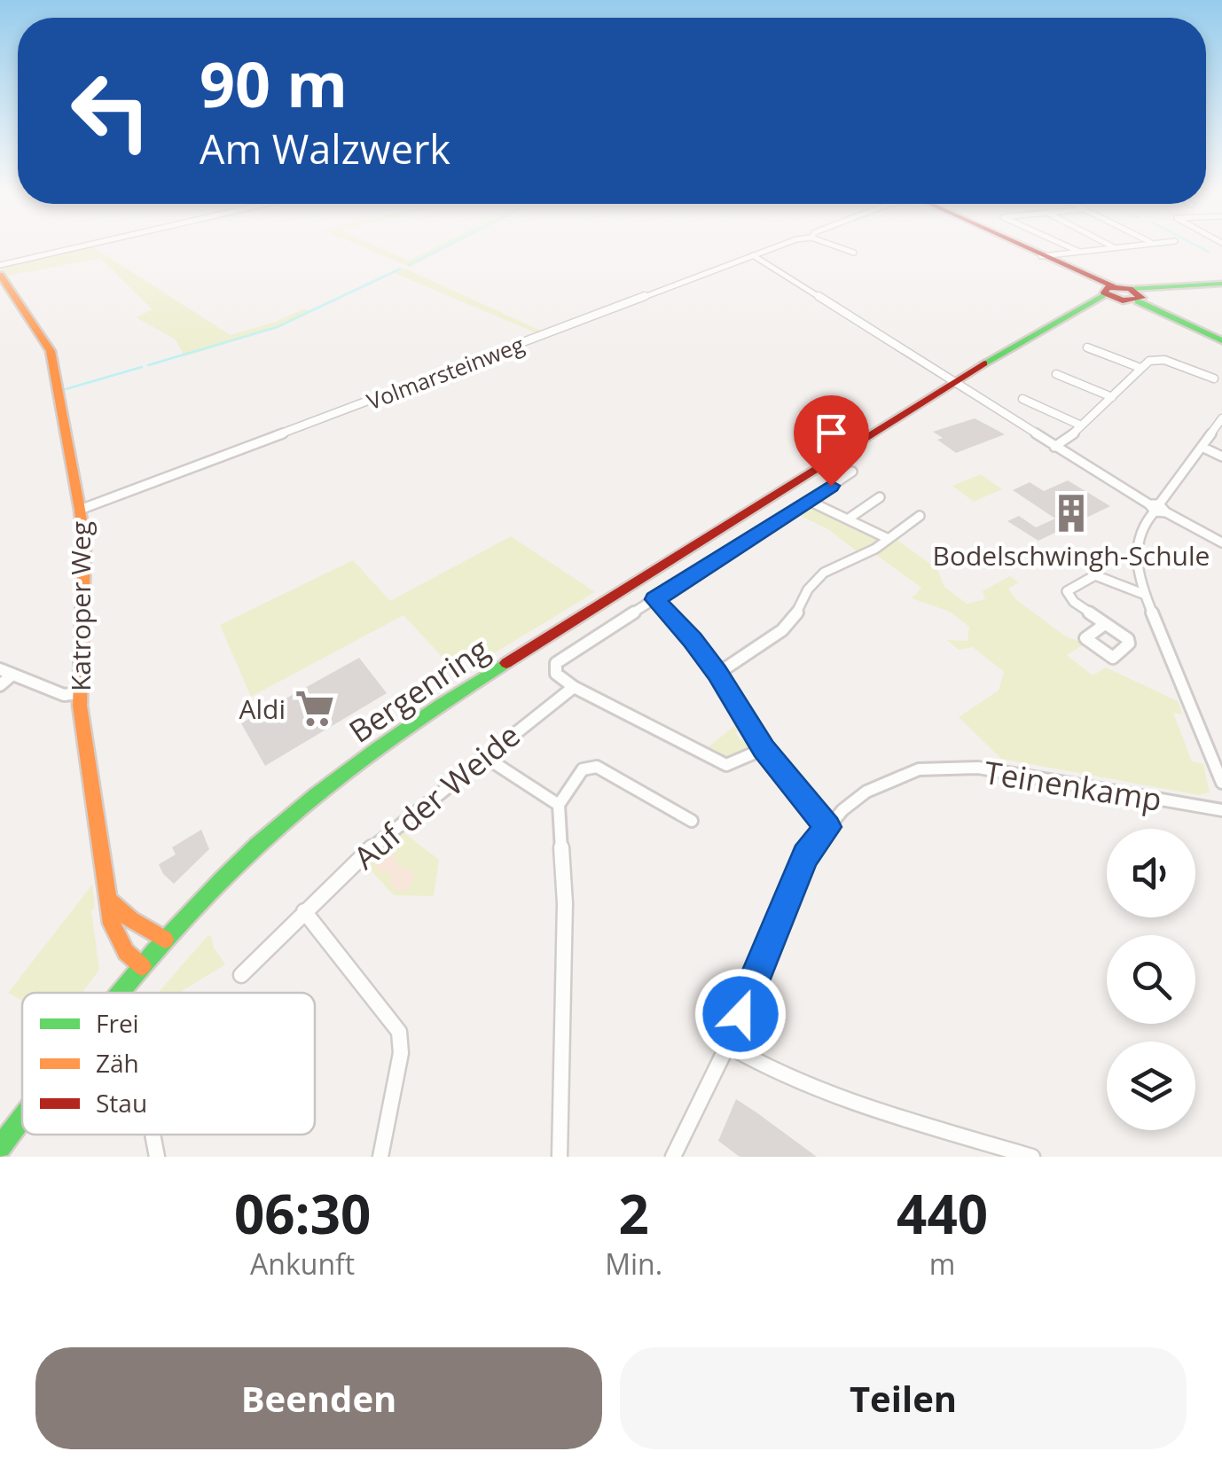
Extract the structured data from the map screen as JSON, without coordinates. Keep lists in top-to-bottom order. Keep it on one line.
{"streets":{"street":["Volmarsteinweg","Katroper Weg","Bergenring","Teinenkamp","Auf der Weide"]},"crossings":[["Volmarsteinweg","Katroper Weg"],["Katroper Weg","Bergenring"]],"places":{"building":["Bodelschwingh-Schule"],"supermarket":["Aldi"]},"legend":["Frei","Zäh","Stau"],"page":{"turn":["90 m","Am Walzwerk"],"eta":["06:30","Ankunft","2","Min.","440","m"],"buttons":["Beenden","Teilen"]}}
